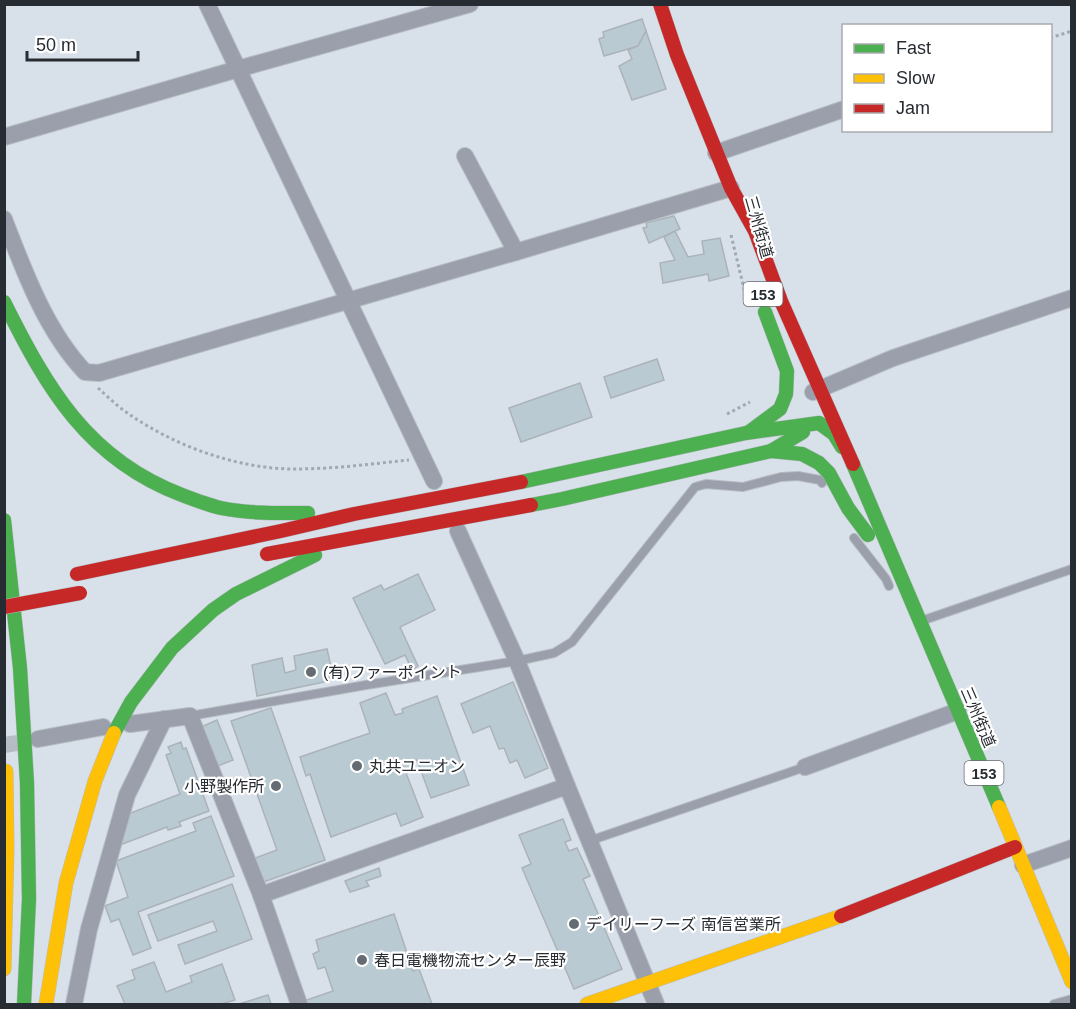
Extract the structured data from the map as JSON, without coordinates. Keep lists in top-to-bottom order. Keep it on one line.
{"streets":{"main road":["三州街道","153"]},"places":["(有)ファーポイント","丸共ユニオン","小野製作所","デイリーフーズ 南信営業所","春日電機物流センター辰野"],"legend":["Fast","Slow","Jam"],"scale_bar":"50 m"}
